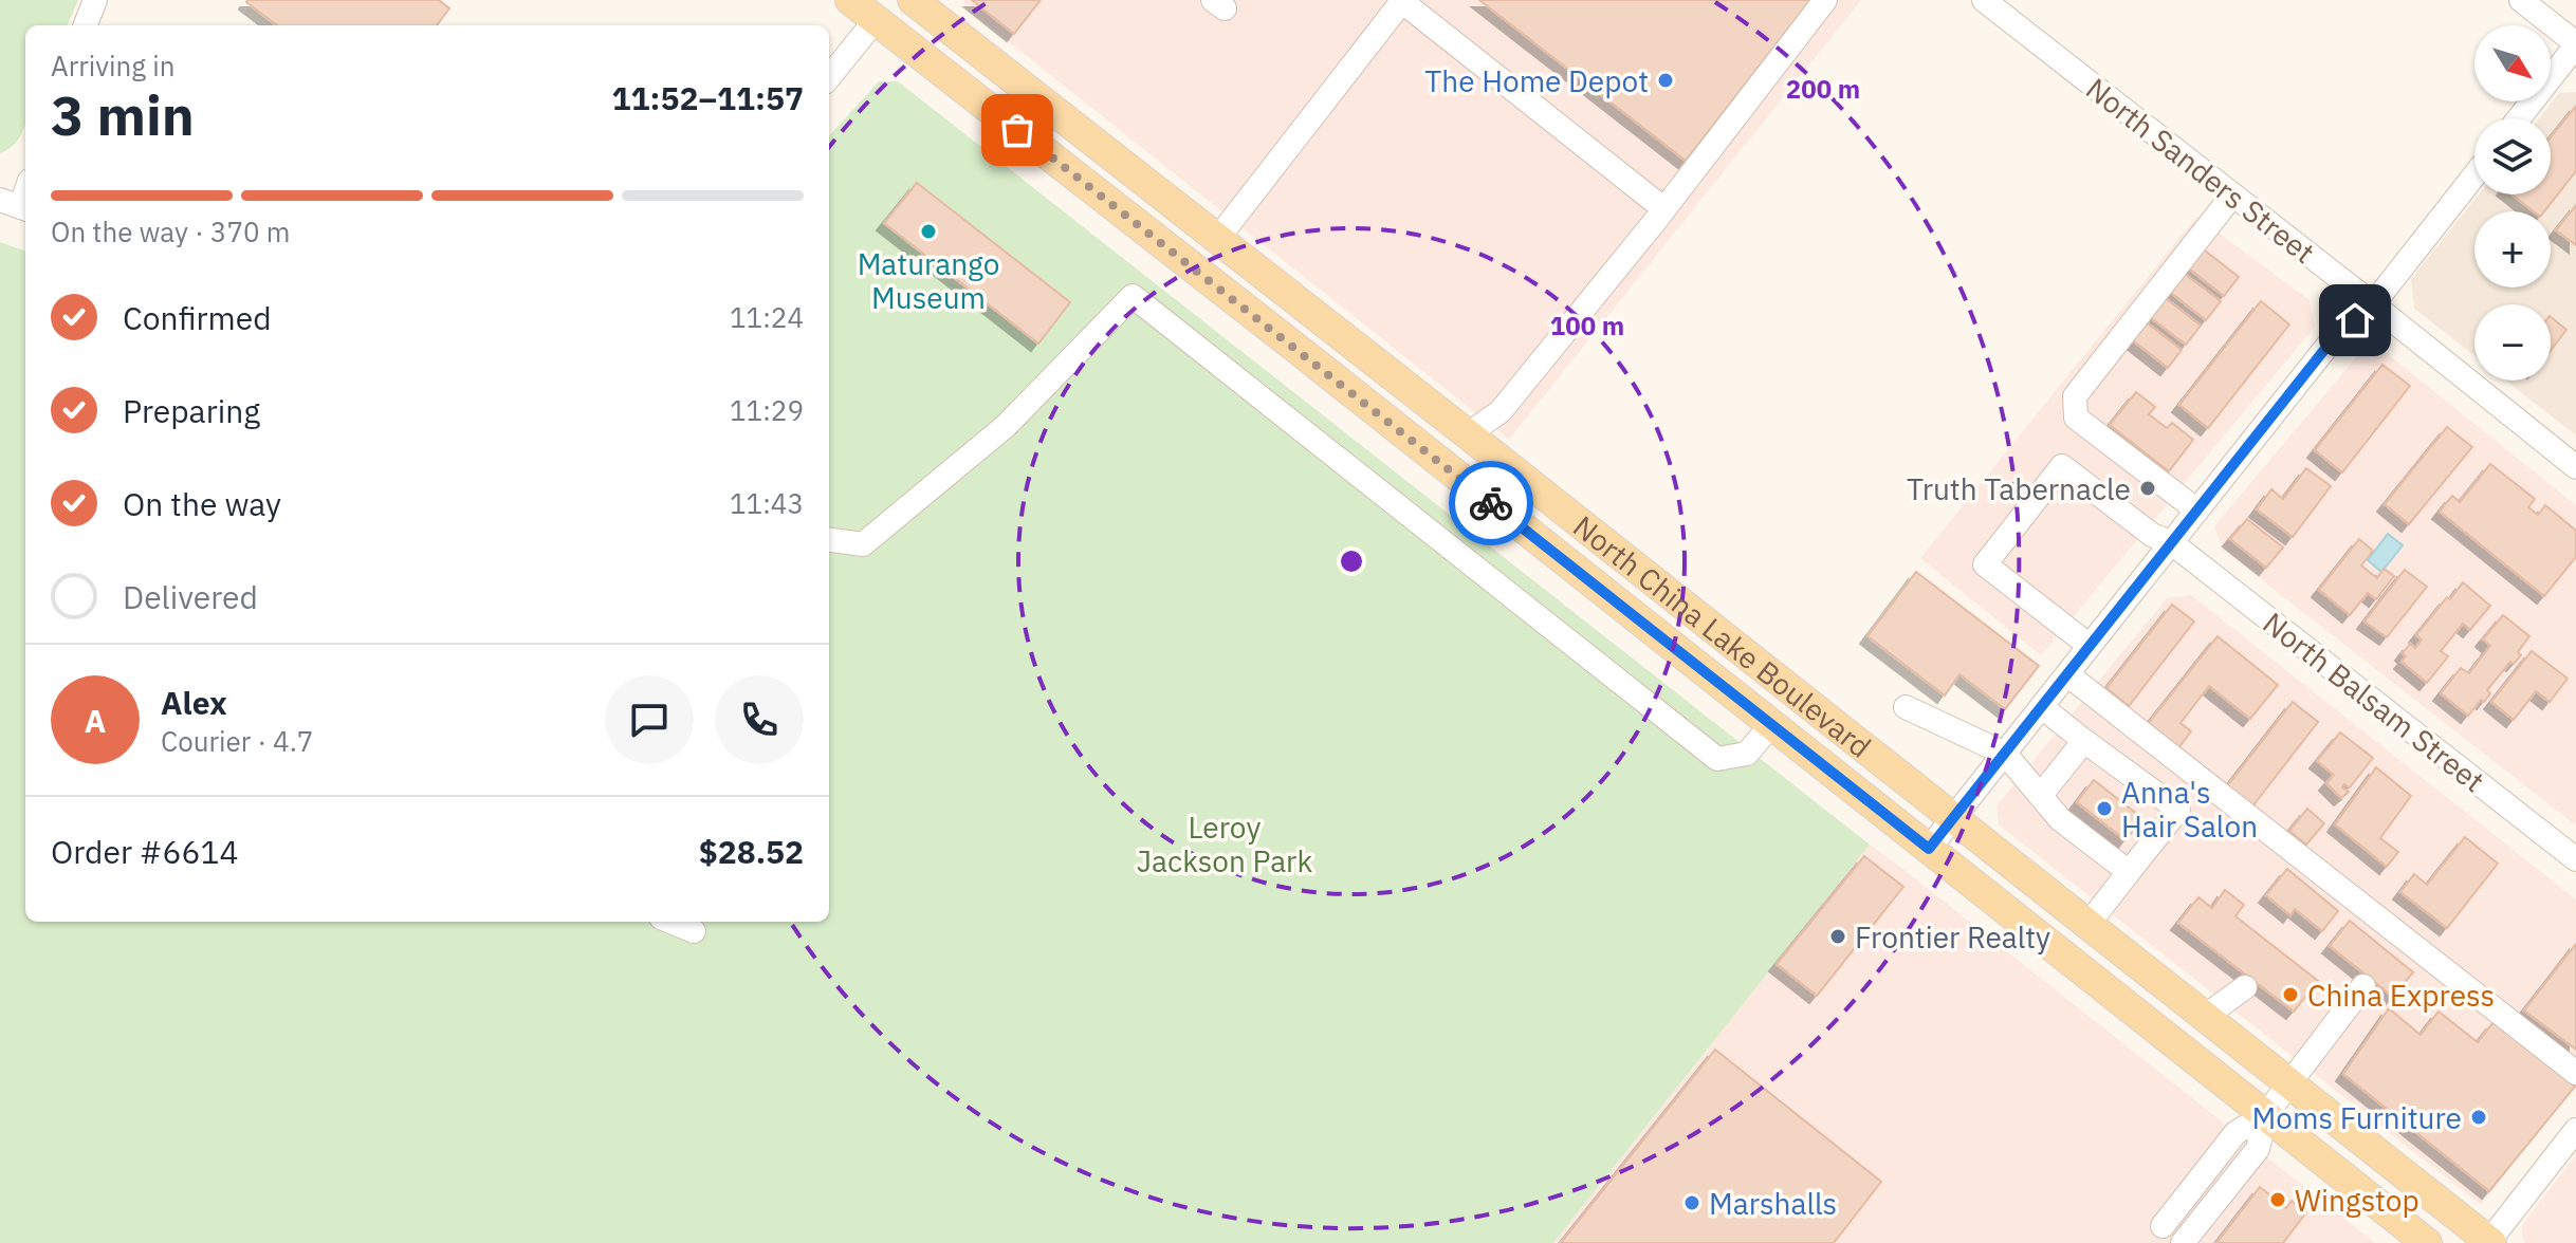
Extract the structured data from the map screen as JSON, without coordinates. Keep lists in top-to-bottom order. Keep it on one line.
{"streets":{"main road":["North China Lake Boulevard"],"street":["North Sanders Street","North Balsam Street"]},"parks":["Leroy Jackson Park"],"places":["The Home Depot","Maturango Museum","Truth Tabernacle","Anna's Hair Salon","Frontier Realty","China Express","Moms Furniture","Wingstop","Marshalls"],"north":"bottom right","page":{"map_buttons":["+","−"],"heading":["3 min","Arriving in","11:52–11:57"],"panel":["Alex","Courier · 4.7","Order #6614","$28.52"],"bar":"On the way · 370 m","list":[["Confirmed","11:24"],["Preparing","11:29"],["On the way","11:43"],"Delivered"],"round":"A"},"rings":["200 m","100 m"]}
